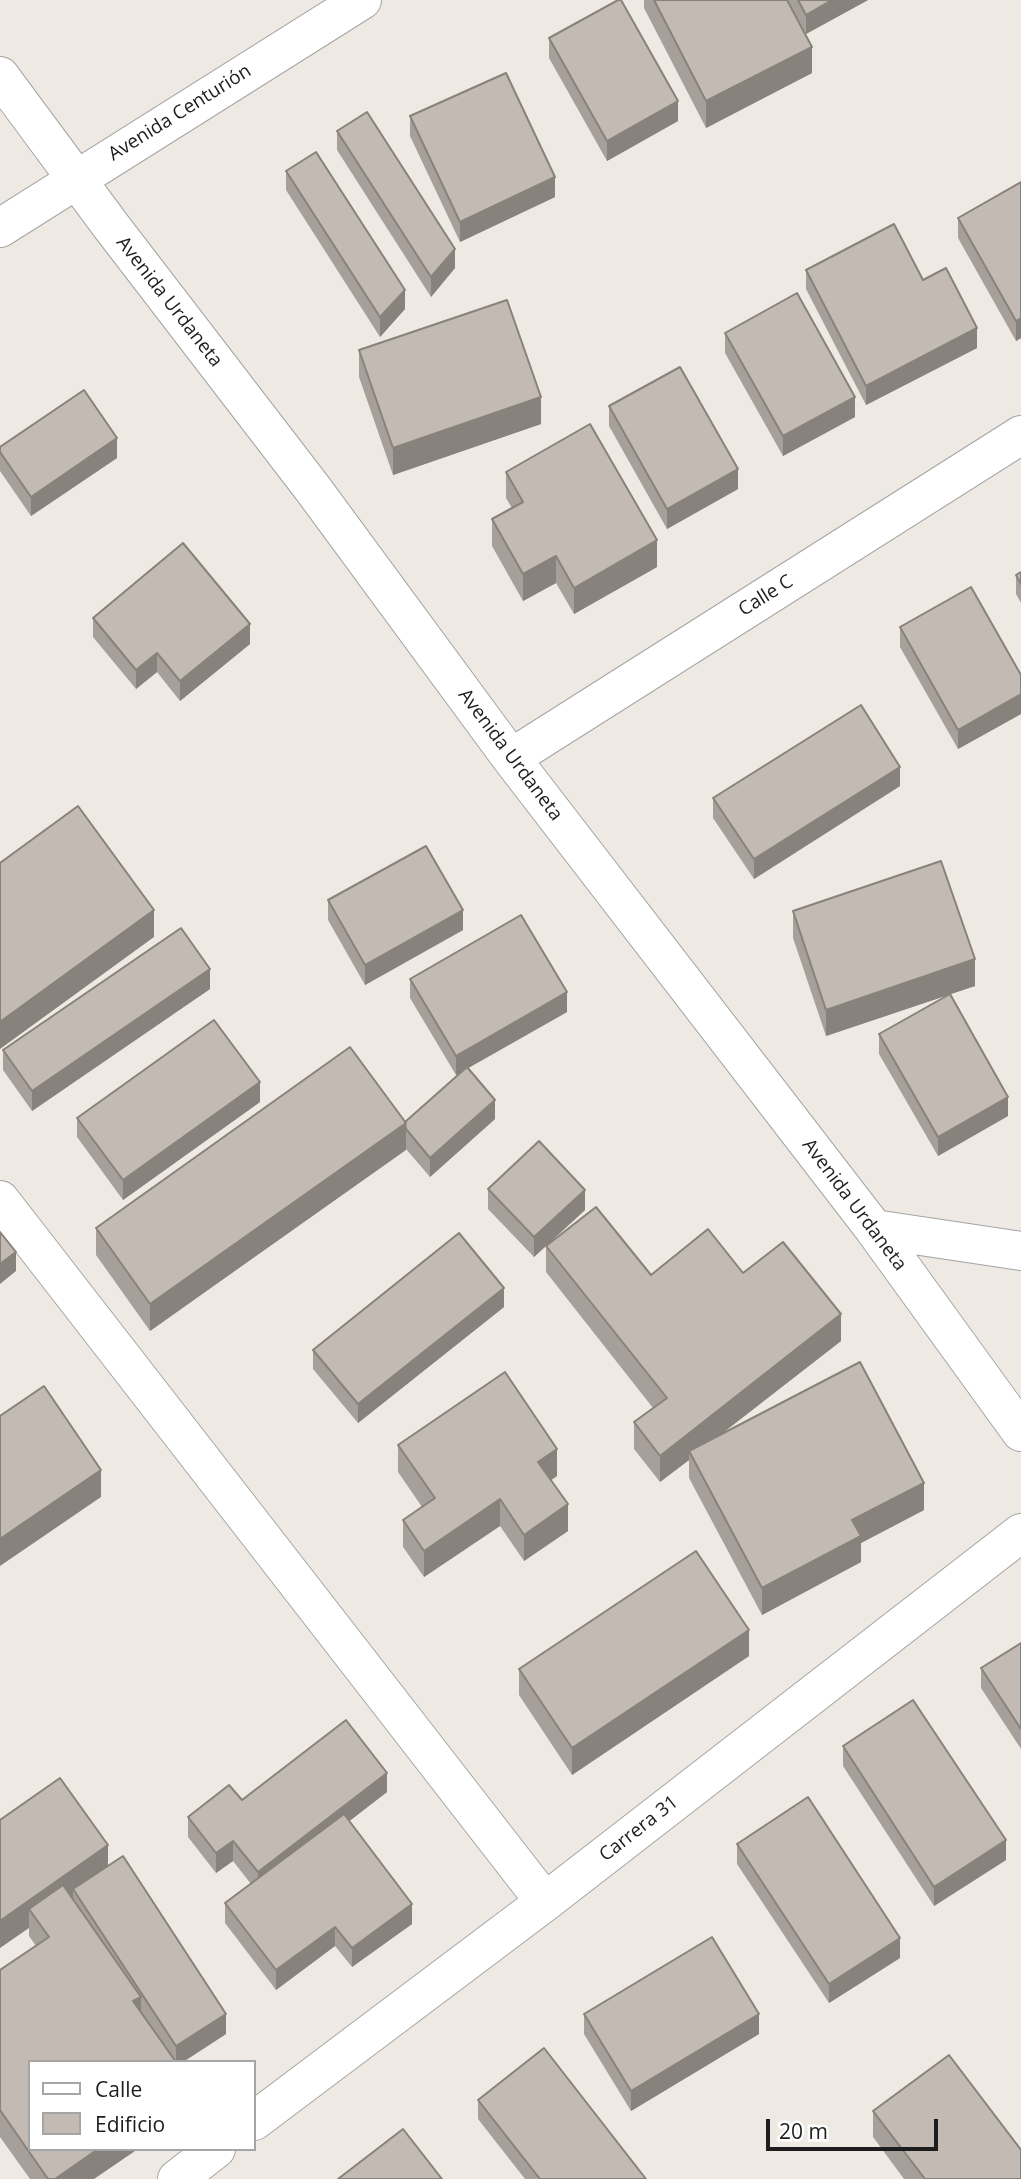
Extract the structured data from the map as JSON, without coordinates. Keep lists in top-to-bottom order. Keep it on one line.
{"streets":{"street":["Avenida Centurión","Avenida Urdaneta","Calle C","Carrera 31"]},"crossings":[["Avenida Centurión","Avenida Urdaneta"],["Avenida Urdaneta","Calle C"]],"legend":["Calle","Edificio"],"scale_bar":"20 m"}
